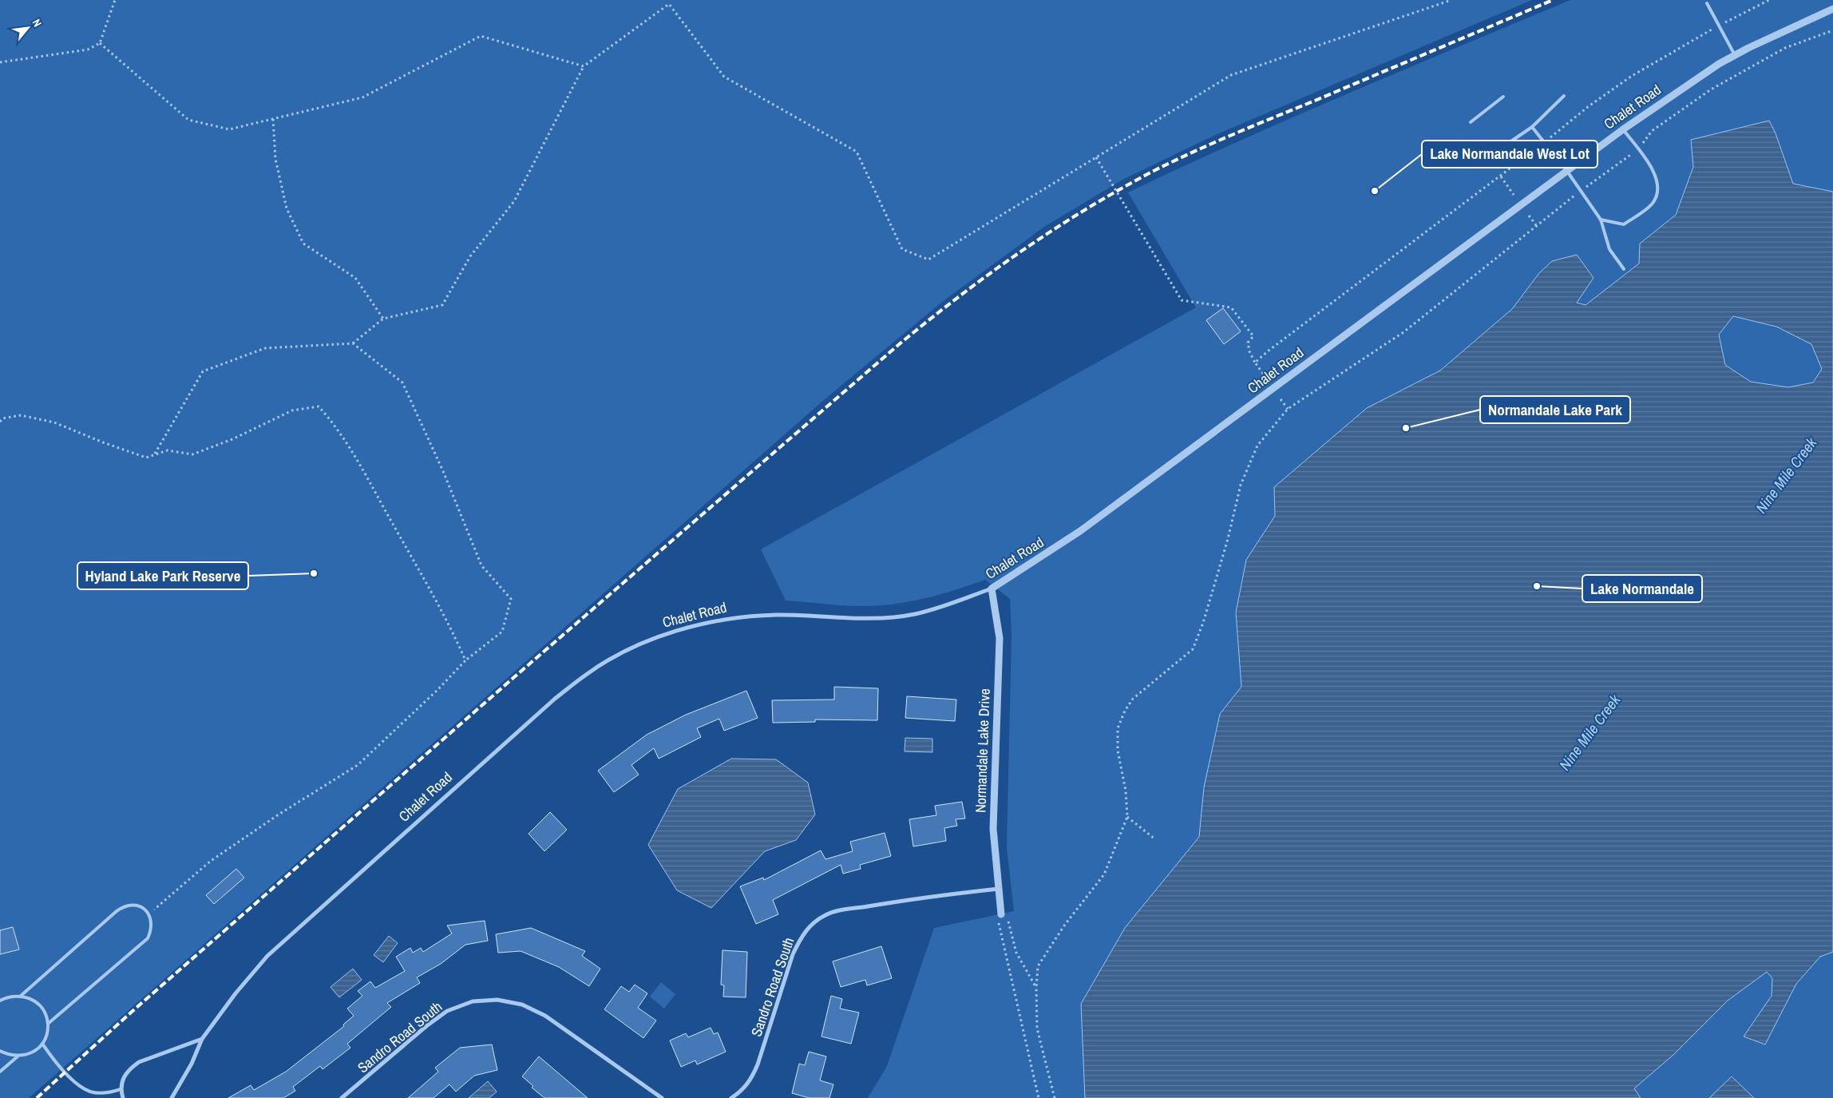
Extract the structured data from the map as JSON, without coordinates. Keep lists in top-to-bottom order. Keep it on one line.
{"streets":{"street":["Chalet Road","Normandale Lake Drive","Sandro Road South"]},"crossings":[["Chalet Road","Normandale Lake Drive"],["Normandale Lake Drive","Sandro Road South"]],"water":["Nine Mile Creek"],"places":["Lake Normandale West Lot","Normandale Lake Park","Hyland Lake Park Reserve","Lake Normandale"],"north":"top right"}
